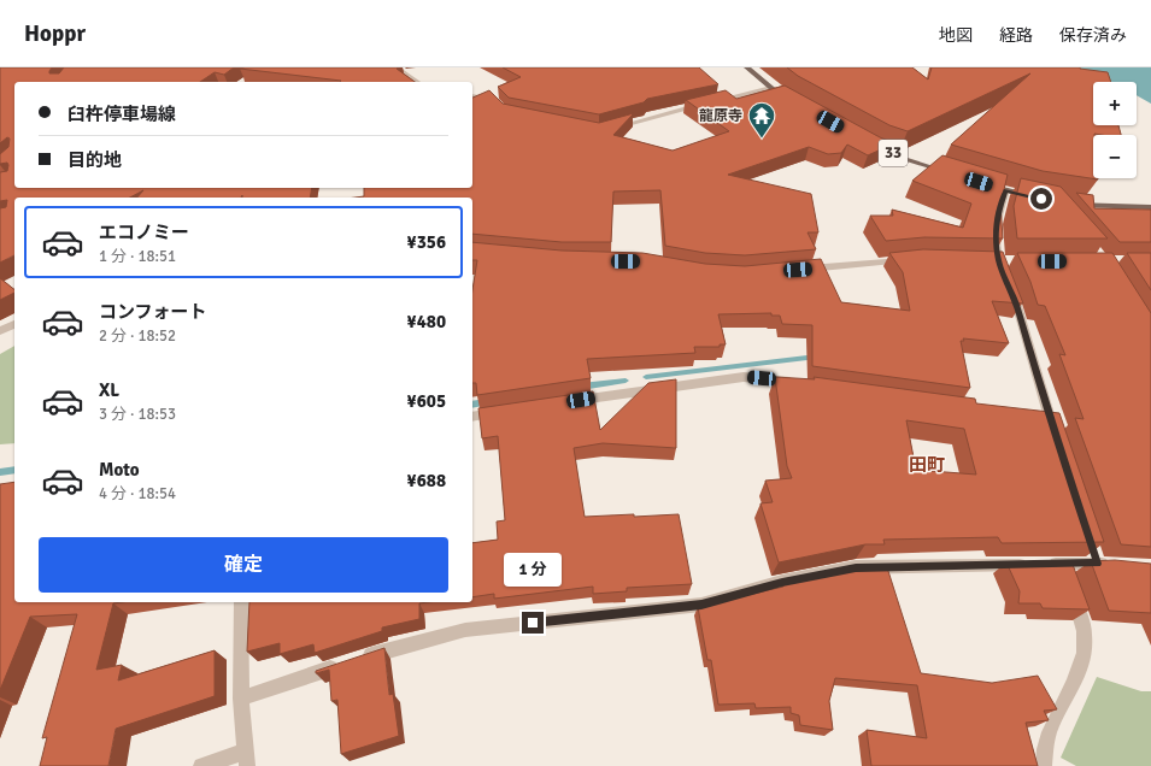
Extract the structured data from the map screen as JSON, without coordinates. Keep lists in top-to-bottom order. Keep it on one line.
{"streets":{"main road":["33"]},"districts":["田町"],"places":{"temple":["龍原寺"]},"page":{"header":"Hoppr","nav":["地図","経路","保存済み"],"map_buttons":["+","−"],"banner":["臼杵停車場線","目的地"],"list":[{"name":"エコノミー","note":"1 分 · 18:51","value":"¥356"},{"name":"コンフォート","note":"2 分 · 18:52","value":"¥480"},{"name":"XL","note":"3 分 · 18:53","value":"¥605"},{"name":"Moto","note":"4 分 · 18:54","value":"¥688"}],"buttons":"確定","bubble":"1 分"}}
